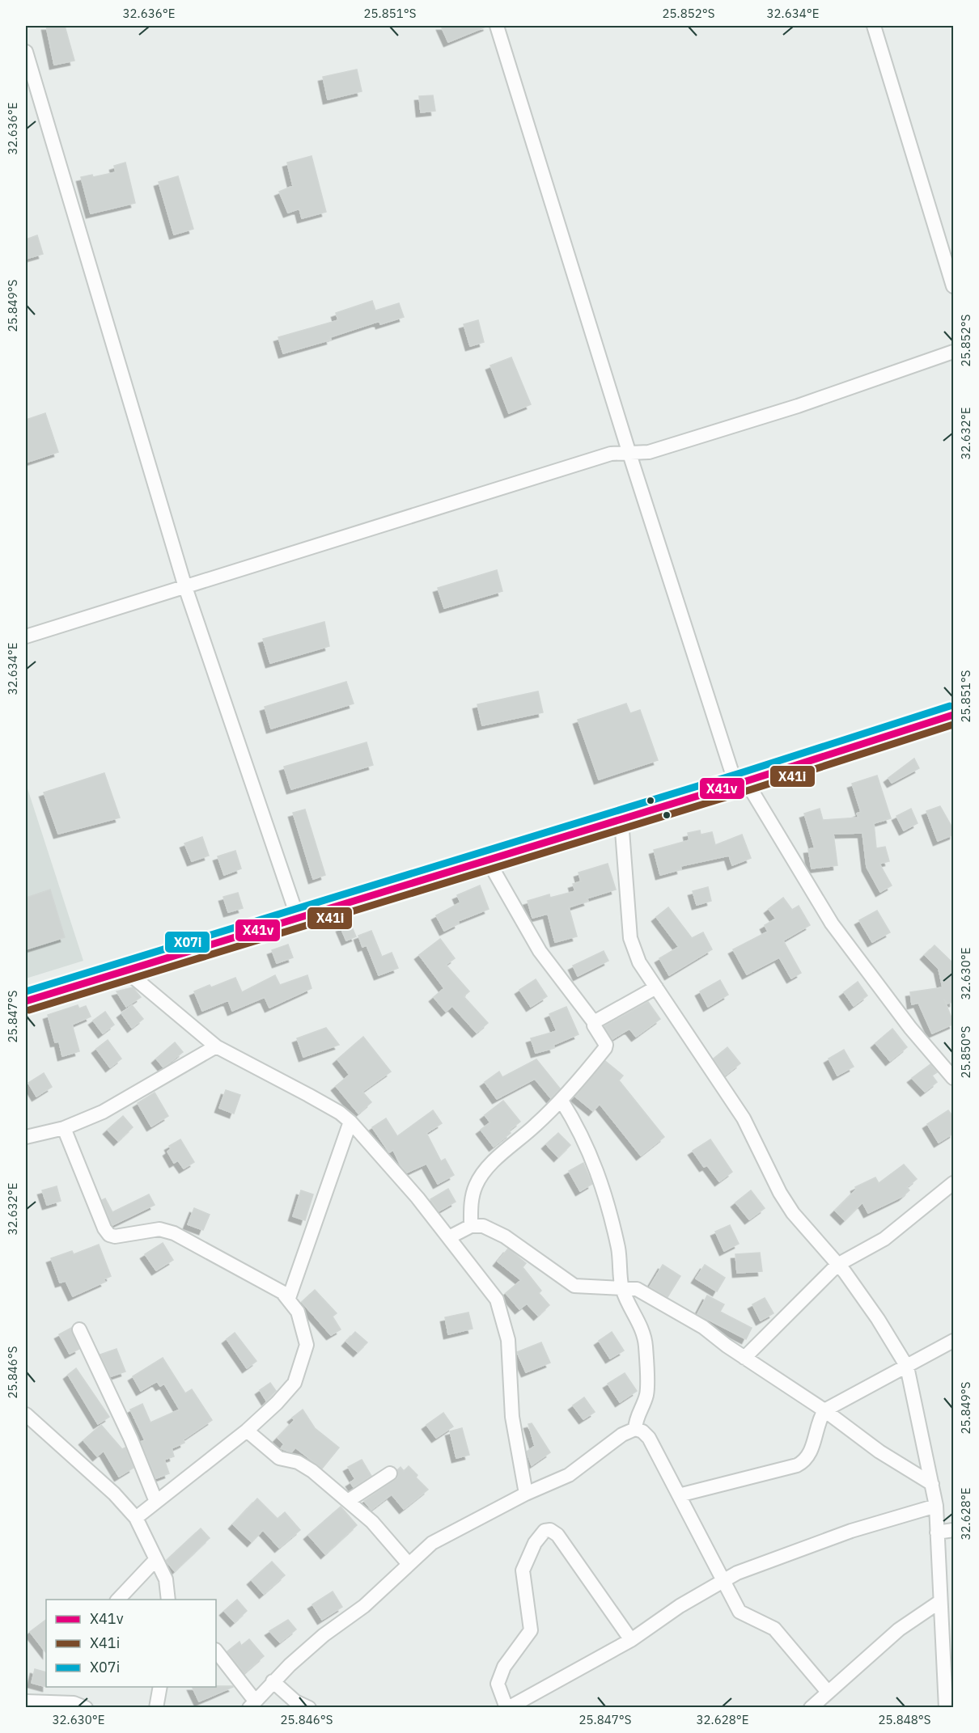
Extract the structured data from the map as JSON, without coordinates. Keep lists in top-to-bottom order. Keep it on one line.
{"lines":["transit line X07i","transit line X41v","transit line X41i"],"legend":["X41v","X41i","X07i"],"coordinates":["32.636°E","25.851°S","25.852°S","32.634°E","25.849°S","32.632°E","32.630°E","25.847°S","25.850°S","25.846°S","32.628°E","25.848°S"]}
